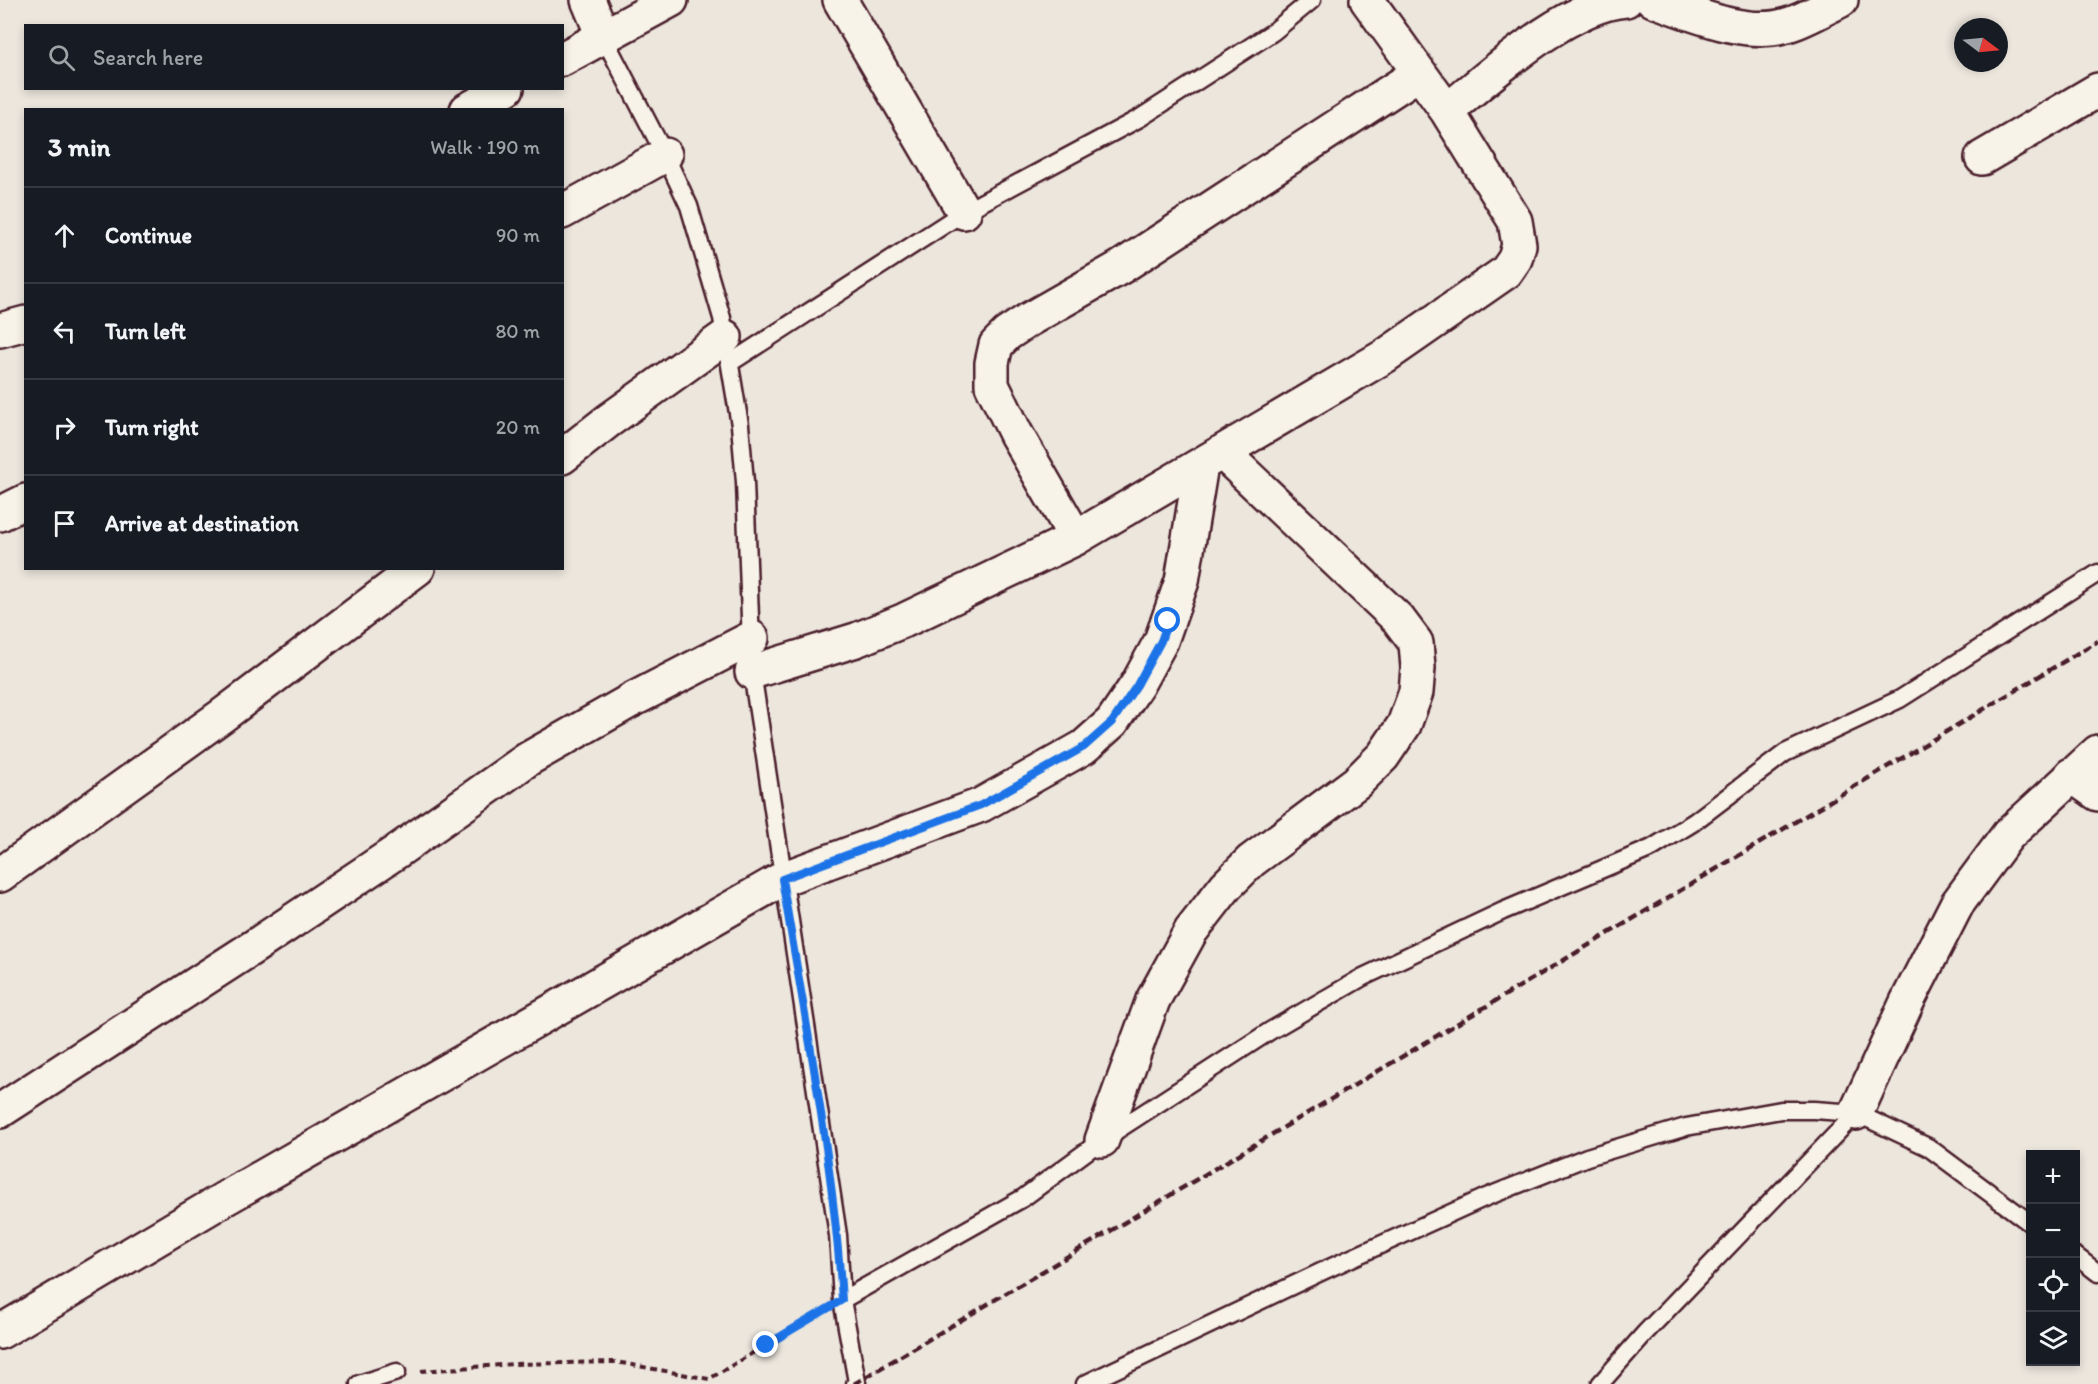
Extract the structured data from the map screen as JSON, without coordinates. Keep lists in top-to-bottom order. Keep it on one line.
{"north":"right","page":{"search":"Search here","heading":["3 min","Walk · 190 m"],"list":[["Continue","90 m"],["Turn left","80 m"],["Turn right","20 m"],"Arrive at destination"],"map_buttons":["+","−"]}}
